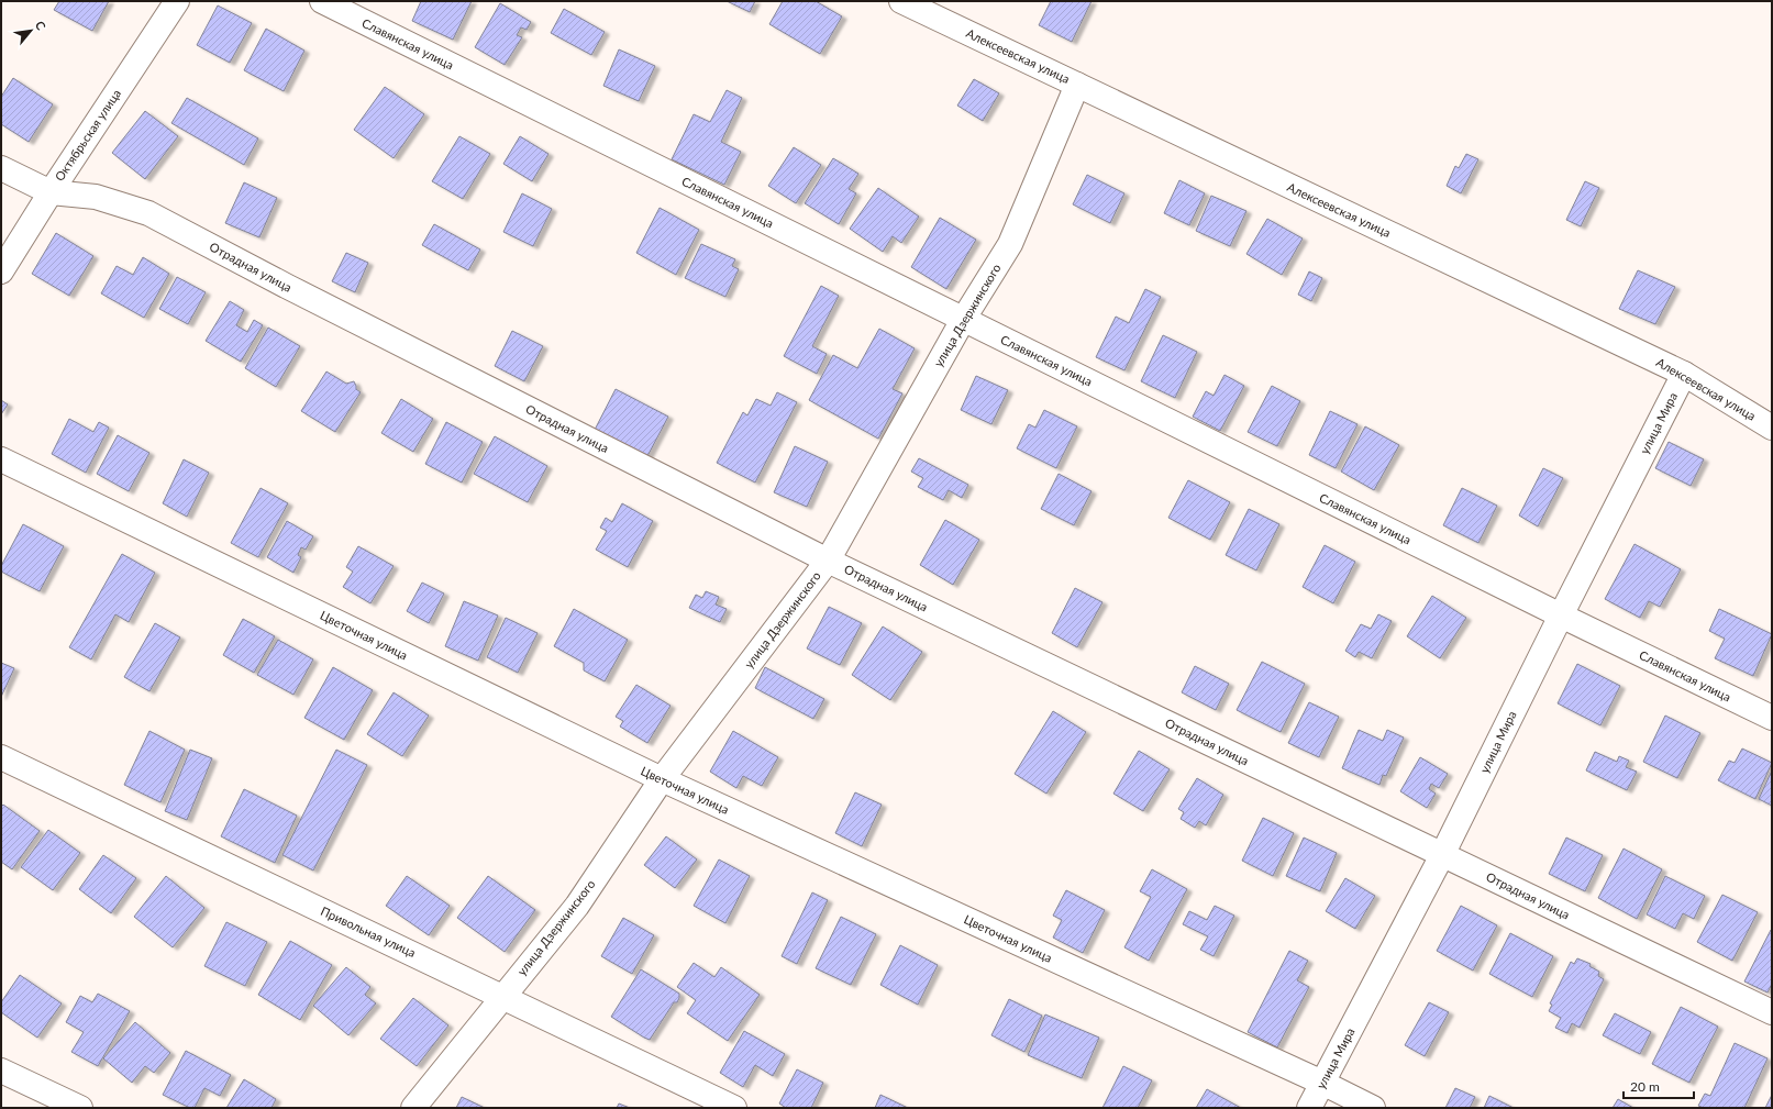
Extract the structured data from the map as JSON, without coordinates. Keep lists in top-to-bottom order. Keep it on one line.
{"streets":{"street":["Славянская улица","Алексеевская улица","Октябрьская улица","Отрадная улица","улица Дзержинского","улица Мира","Цветочная улица","Привольная улица"]},"crossings":[["Славянская улица","улица Дзержинского"],["Славянская улица","улица Мира"],["Алексеевская улица","улица Дзержинского"],["Алексеевская улица","улица Мира"],["Октябрьская улица","Отрадная улица"],["Отрадная улица","улица Дзержинского"],["Отрадная улица","улица Мира"],["улица Дзержинского","Цветочная улица"],["улица Дзержинского","Привольная улица"],["улица Мира","Цветочная улица"]],"scale_bar":"20 m","north":"top right"}
